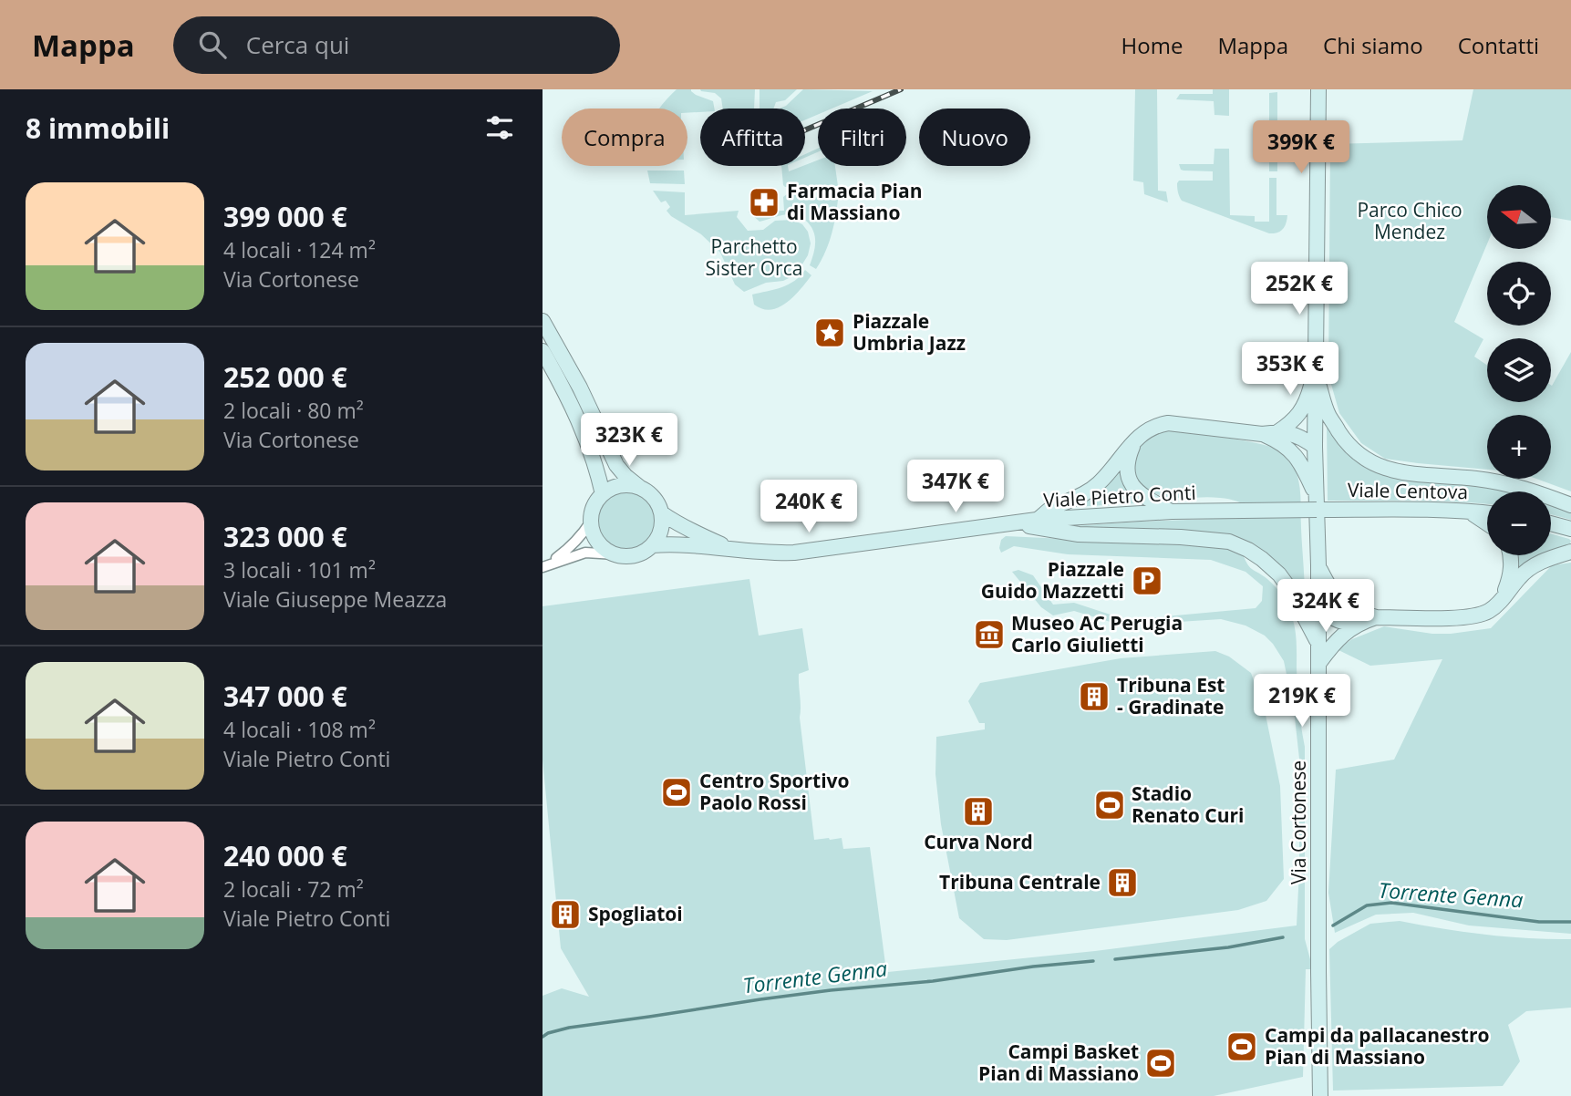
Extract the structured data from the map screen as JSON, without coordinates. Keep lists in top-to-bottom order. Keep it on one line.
{"streets":{"main road":["Viale Centova","Viale Pietro Conti","Via Cortonese"]},"crossings":[["Viale Centova","Viale Pietro Conti"]],"water":["Torrente Genna"],"parks":["Parco Chico Mendez","Parchetto Sister Orca"],"places":{"pharmacy":["Farmacia Pian di Massiano"],"place":["Piazzale Umbria Jazz"],"parking":["Piazzale Guido Mazzetti"],"museum":["Museo AC Perugia Carlo Giulietti"],"building":["Tribuna Est - Gradinate","Curva Nord","Tribuna Centrale","Spogliatoi"],"sports":["Centro Sportivo Paolo Rossi","Stadio Renato Curi","Campi da pallacanestro Pian di Massiano","Campi Basket Pian di Massiano"]},"north":"left","page":{"header":"Mappa","search":"Cerca qui","nav":["Home","Mappa","Chi siamo","Contatti"],"heading":"8 immobili","chip":["Compra","Affitta","Filtri","Nuovo"],"price":["399K €","252K €","353K €","323K €","347K €","240K €","324K €","219K €"],"list":[{"name":"399 000 €","note":"4 locali · 124 m² · Via Cortonese"},{"name":"252 000 €","note":"2 locali · 80 m² · Via Cortonese"},{"name":"323 000 €","note":"3 locali · 101 m² · Viale Giuseppe Meazza"},{"name":"347 000 €","note":"4 locali · 108 m² · Viale Pietro Conti"},{"name":"240 000 €","note":"2 locali · 72 m² · Viale Pietro Conti"}],"map_buttons":["+","−"]}}
